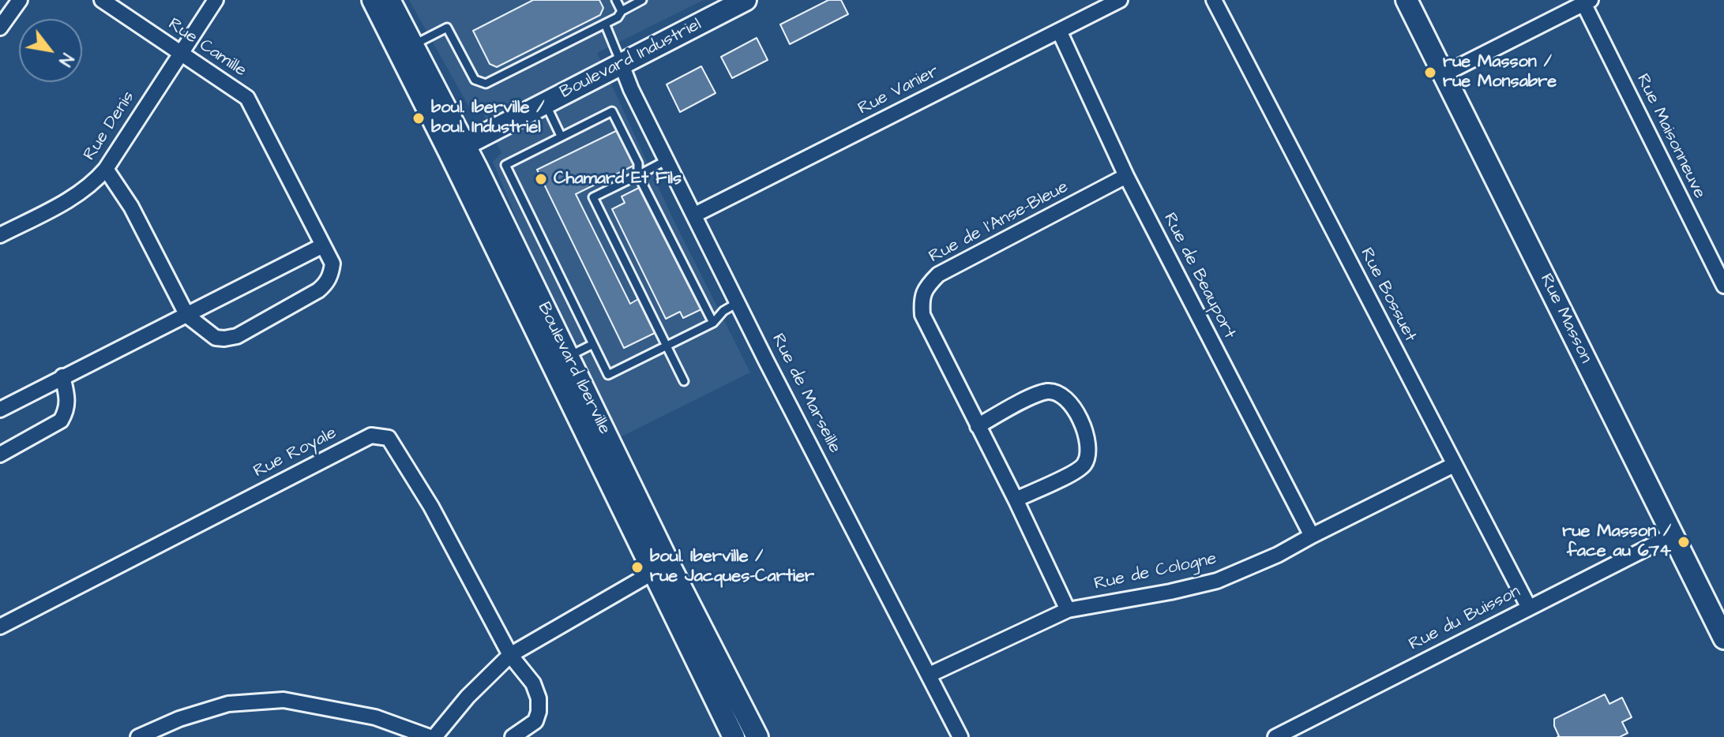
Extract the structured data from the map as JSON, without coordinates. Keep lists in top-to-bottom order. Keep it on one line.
{"streets":{"street":["Rue Camille","Boulevard Industriel","Rue Vanier","Rue Denis","Rue Maisonneuve","Rue de l'Anse-Bleue","Rue de Beauport","Rue Bossuet","Rue Masson","Boulevard Iberville","Rue de Marseille","Rue Royale","Rue de Cologne","Rue du Buisson"]},"crossings":[["Rue Camille","Rue Denis"],["Boulevard Industriel","Boulevard Iberville"],["Boulevard Industriel","Rue de Marseille"],["Rue Vanier","Rue de Beauport"],["Rue Vanier","Rue de Marseille"],["Rue de l'Anse-Bleue","Rue de Beauport"],["Rue de l'Anse-Bleue","Rue de Cologne"],["Rue de Beauport","Rue de Cologne"],["Rue Bossuet","Rue de Cologne"],["Rue Bossuet","Rue du Buisson"],["Rue Masson","Rue du Buisson"],["Rue de Marseille","Rue de Cologne"]],"places":["rue Masson / rue Monsabre","boul. Iberville / boul. Industriel","Chamard Et Fils","rue Masson / face au 674","boul. Iberville / rue Jacques-Cartier"],"north":"bottom right"}
